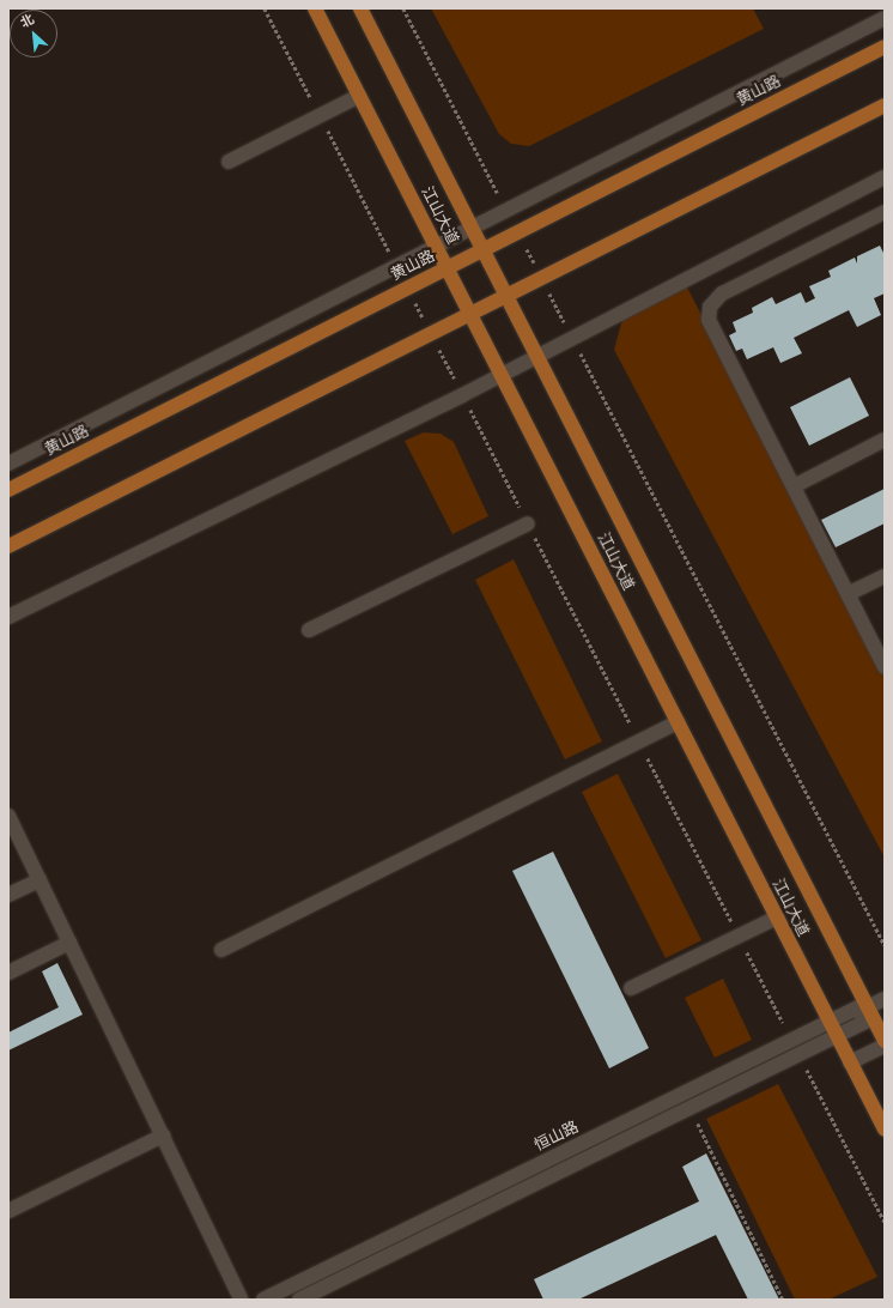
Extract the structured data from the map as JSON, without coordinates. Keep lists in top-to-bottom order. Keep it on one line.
{"streets":{"main road":["黄山路","江山大道"],"street":["恒山路"]},"crossings":[["黄山路","江山大道"],["江山大道","恒山路"]],"north":"top left"}
